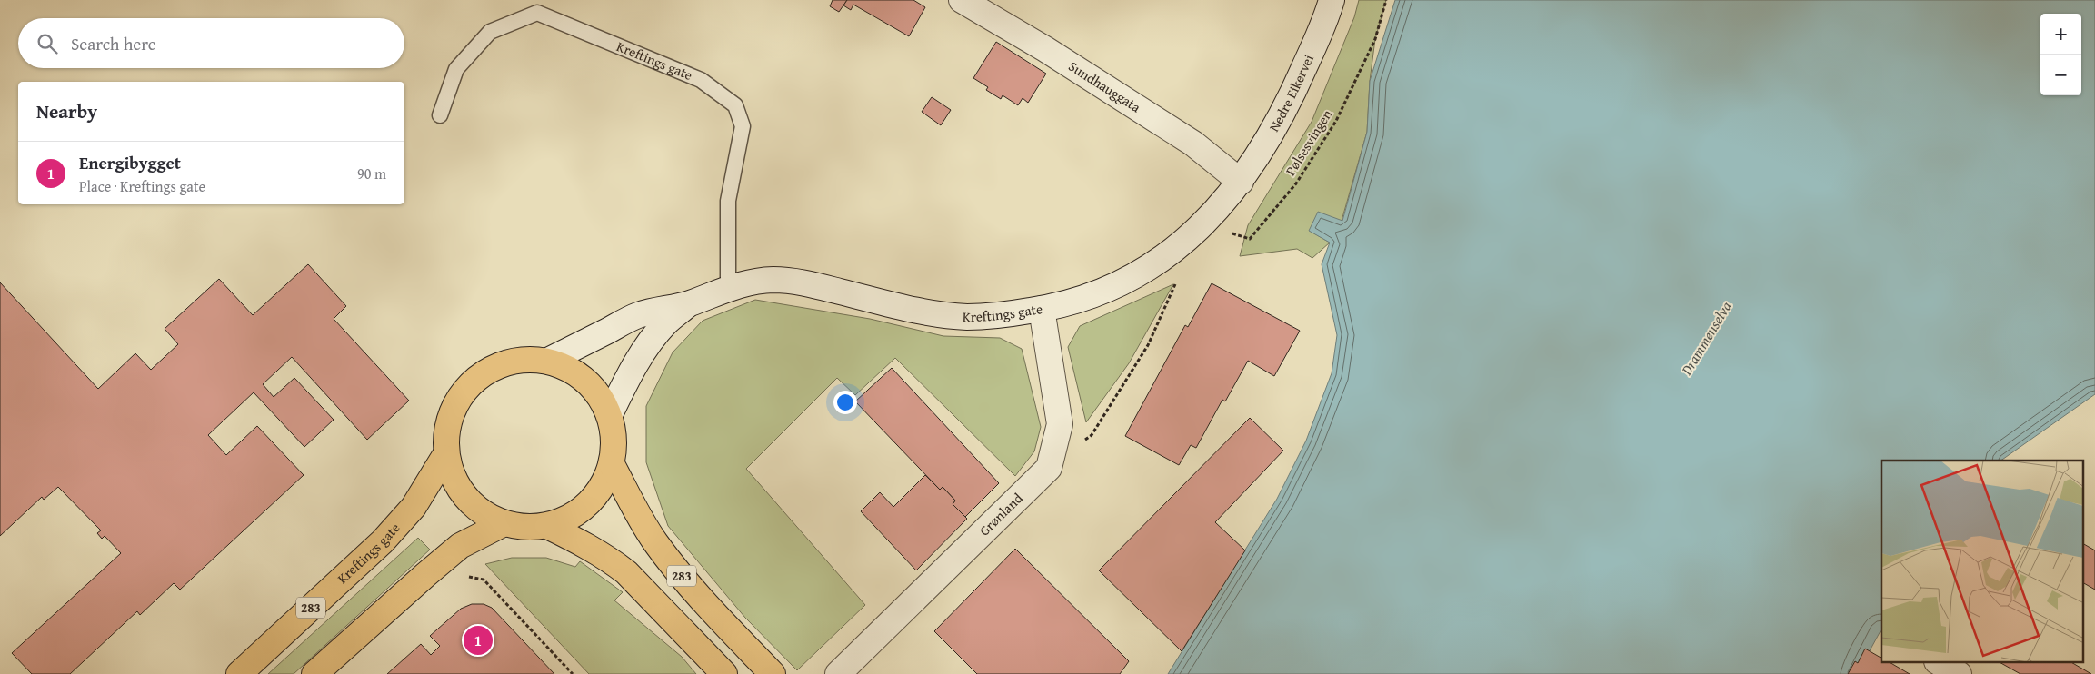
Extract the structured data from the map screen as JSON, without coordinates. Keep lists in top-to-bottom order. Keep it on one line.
{"streets":{"main road":["Kreftings gate","Sundhauggata","Nedre Eikervei","Grønland","283"],"path":["Pølsesvingen"]},"crossings":[["Kreftings gate","Sundhauggata"],["Kreftings gate","Nedre Eikervei"],["Kreftings gate","Pølsesvingen"],["Kreftings gate","Grønland"],["Kreftings gate","283"],["Sundhauggata","Nedre Eikervei"]],"water":["Drammenselva"],"page":{"map_buttons":["+","−"],"search":"Search here","heading":"Nearby","list":[{"mark":"1","name":"Energibygget","note":"Place · Kreftings gate","value":"90 m"}],"pins":"1"}}
